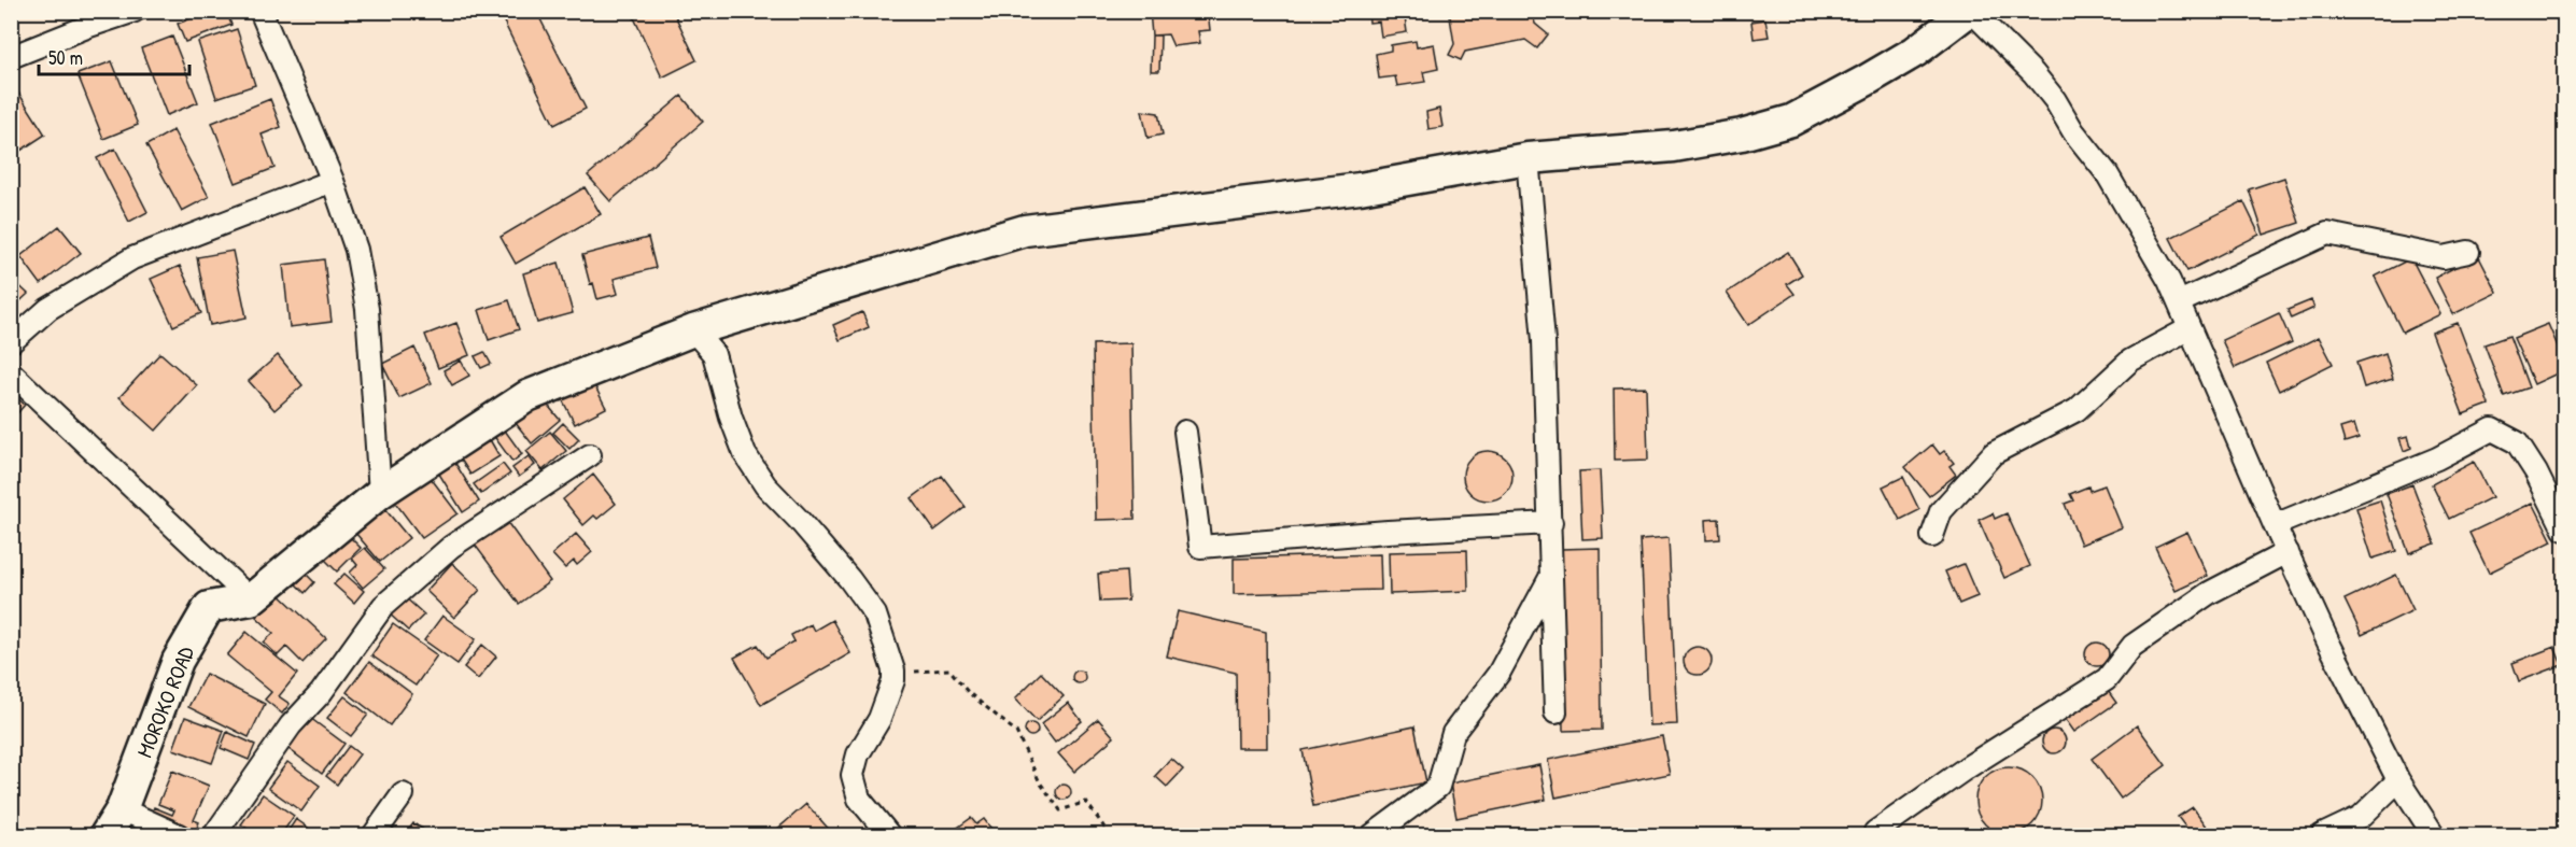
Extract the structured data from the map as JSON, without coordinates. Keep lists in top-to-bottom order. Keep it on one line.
{"streets":{"street":["MOROKO ROAD"]},"scale_bar":"50 m"}
